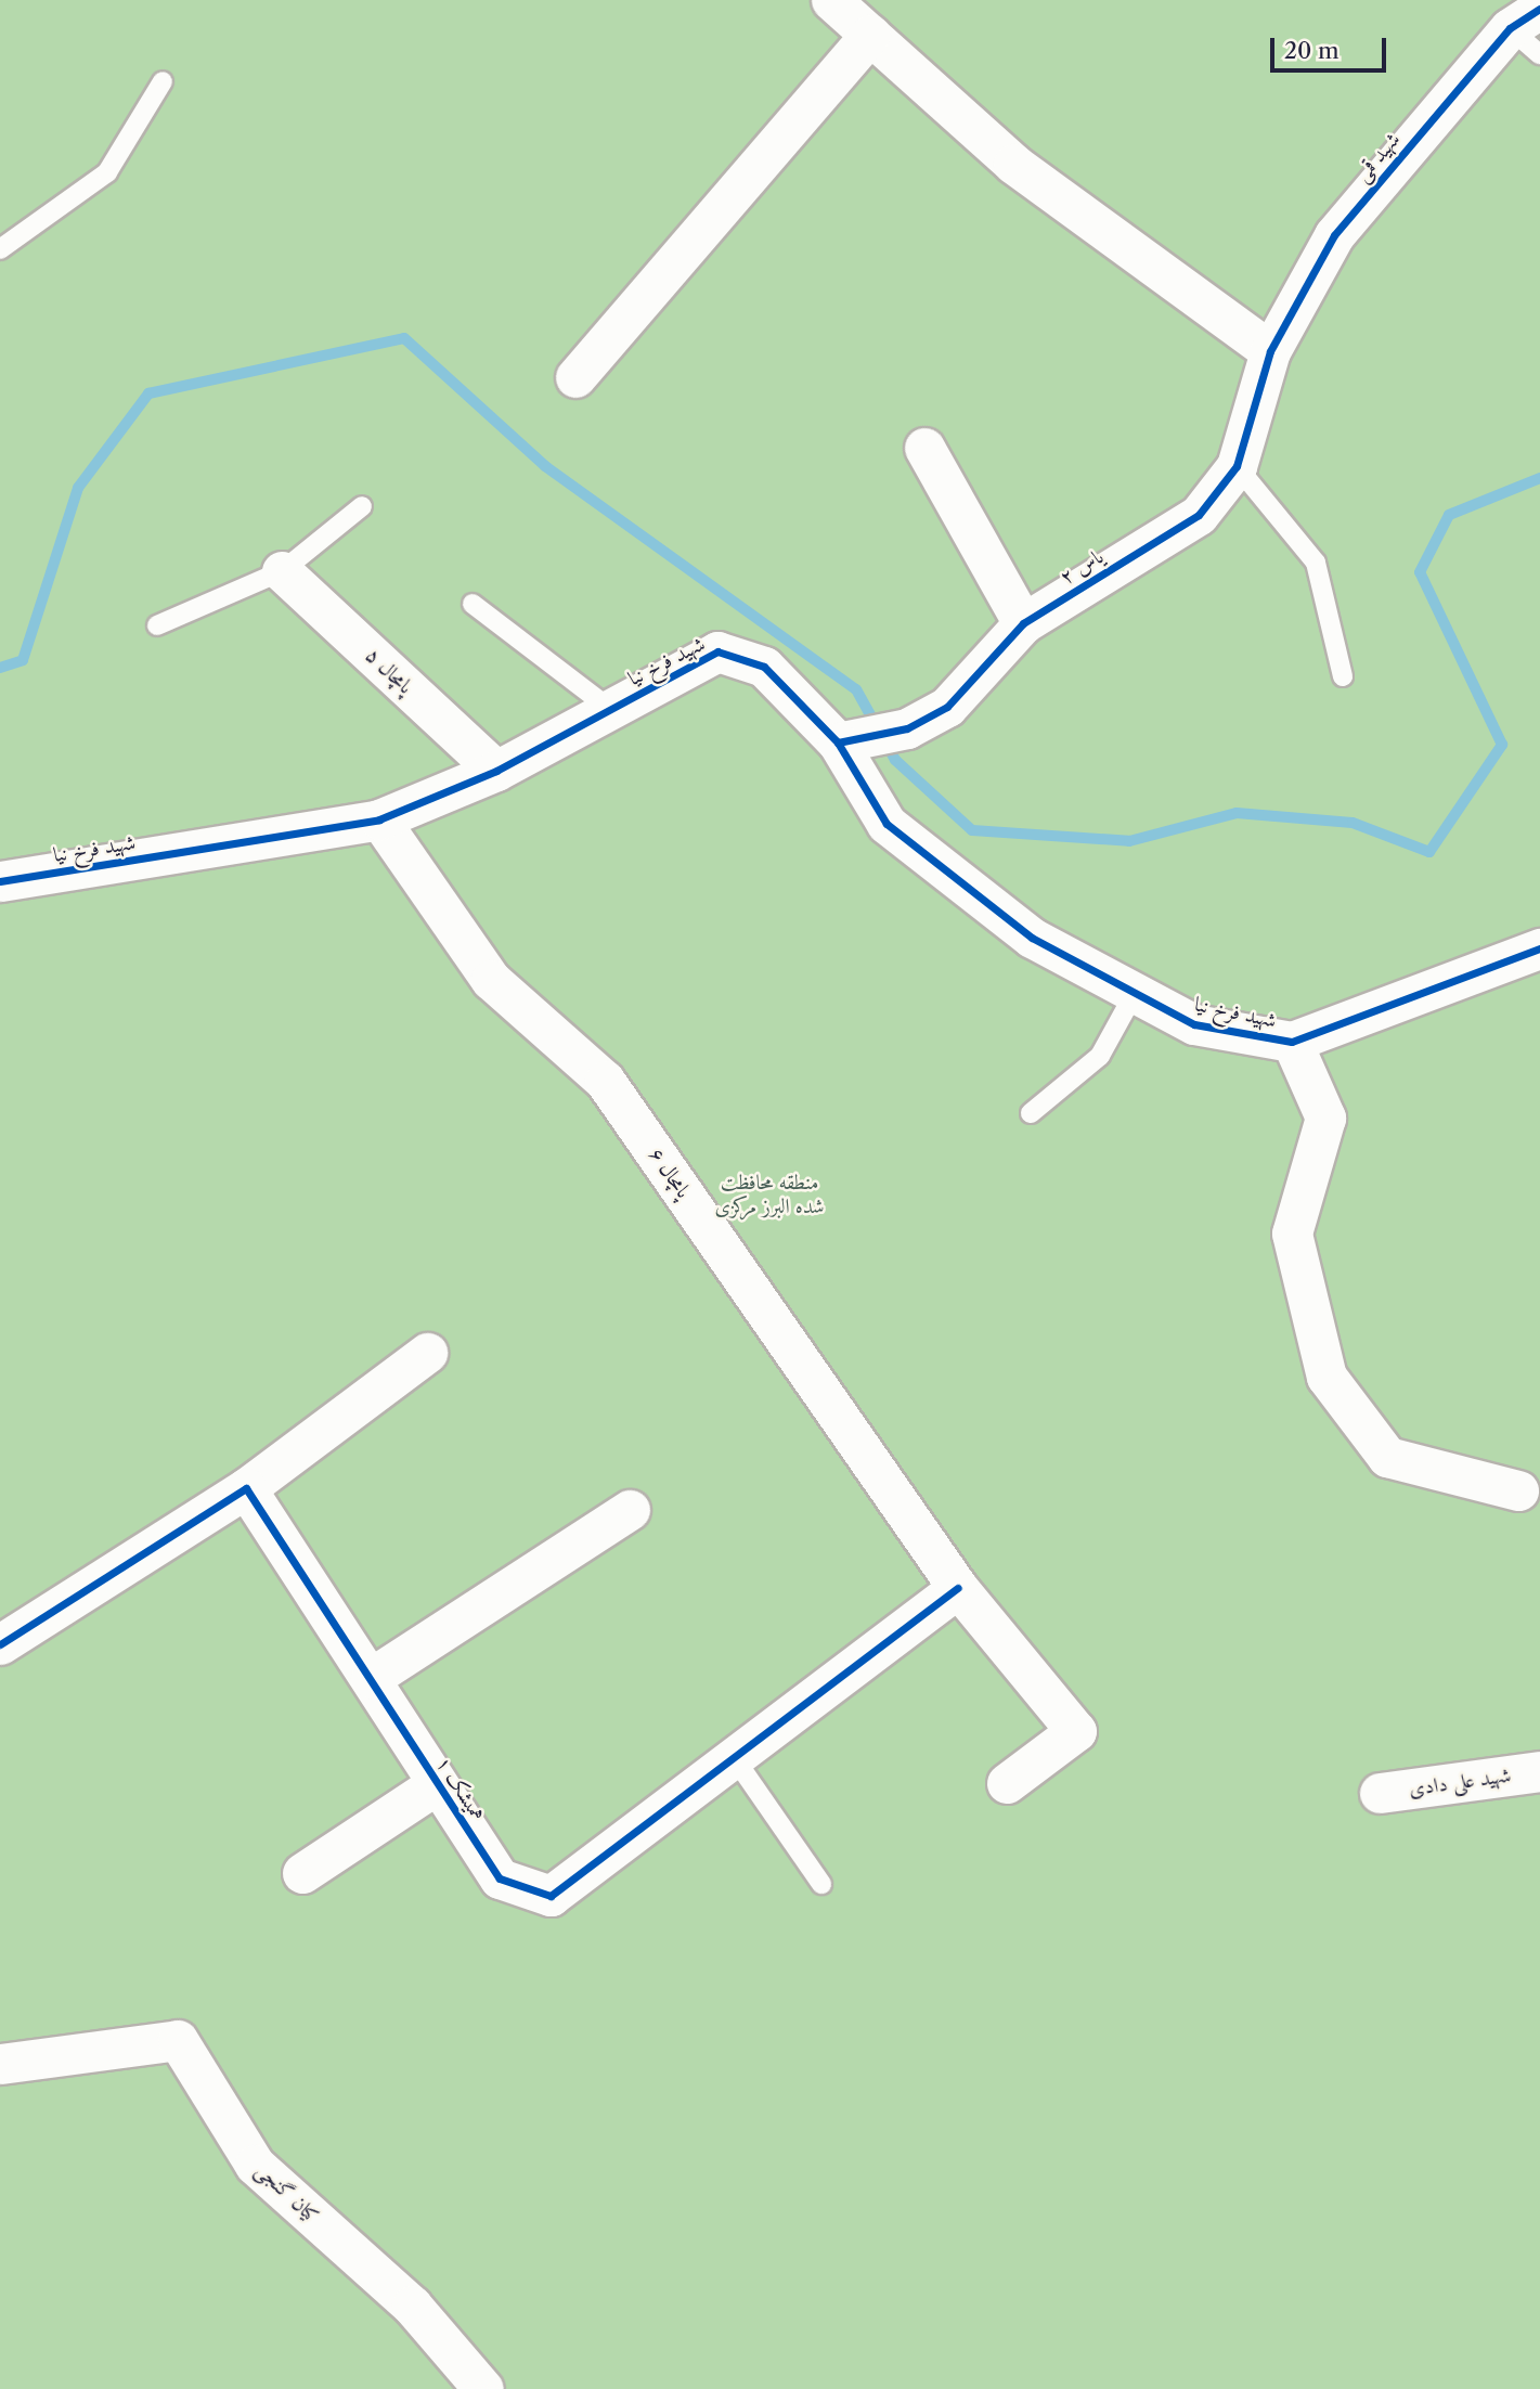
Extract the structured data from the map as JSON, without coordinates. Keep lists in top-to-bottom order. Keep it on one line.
{"streets":{"street":["شهید قمی","یاس ۲","شهید فرخ نیا","پامچال ۵","پامچال ۶","شهید علی دادی","همیشک ۱","کیان گنجی"]},"crossings":[["شهید قمی","یاس ۲"],["یاس ۲","شهید فرخ نیا"],["شهید فرخ نیا","پامچال ۵"],["شهید فرخ نیا","پامچال ۶"],["پامچال ۶","همیشک ۱"]],"parks":["منطقه محافظت شده البرز مرکزی"],"scale_bar":"20 m"}
